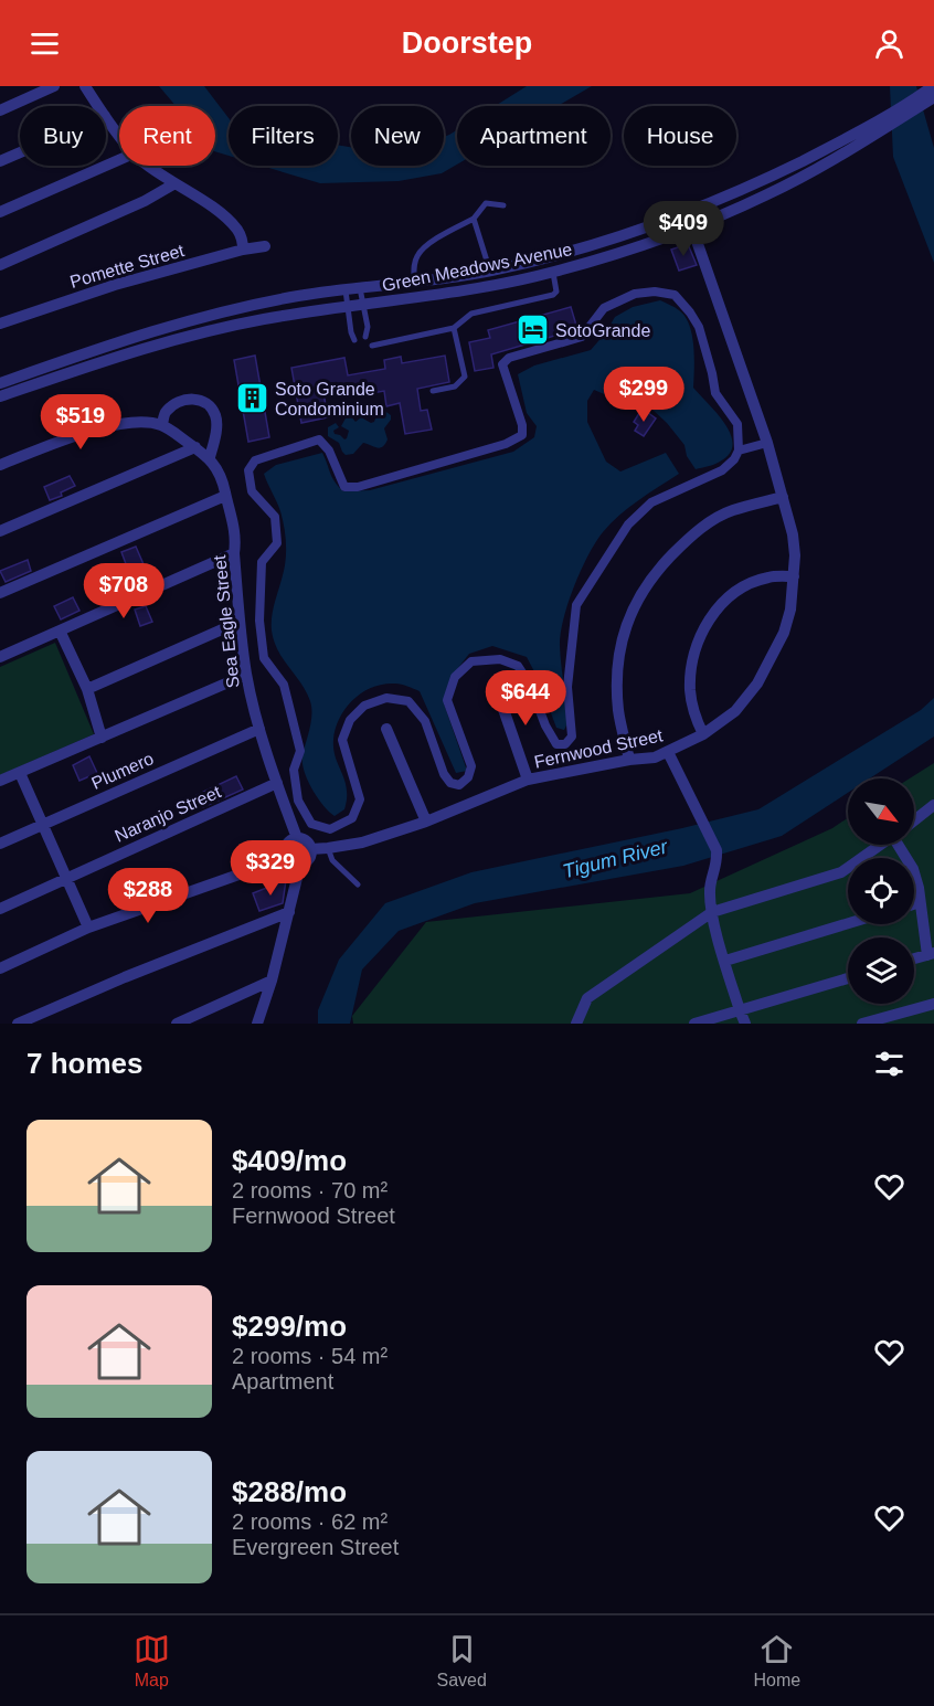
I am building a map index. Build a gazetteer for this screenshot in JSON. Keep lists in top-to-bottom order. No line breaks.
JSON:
{"streets":{"street":["Pomette Street","Green Meadows Avenue","Sea Eagle Street","Fernwood Street","Plumero","Naranjo Street"]},"crossings":[["Green Meadows Avenue","Fernwood Street"],["Sea Eagle Street","Fernwood Street"],["Sea Eagle Street","Plumero"],["Sea Eagle Street","Naranjo Street"]],"water":["Tigum River"],"places":{"hotel":["SotoGrande"],"building":["Soto Grande Condominium"]},"north":"bottom right","page":{"header":"Doorstep","chip":["Buy","Rent","Filters","New","Apartment","House"],"price":["$409","$299","$519","$708","$644","$329","$288"],"heading":"7 homes","list":[{"name":"$409/mo","note":"2 rooms · 70 m² · Fernwood Street"},{"name":"$299/mo","note":"2 rooms · 54 m² · Apartment"},{"name":"$288/mo","note":"2 rooms · 62 m² · Evergreen Street"}],"tabs":["Map","Saved","Home"]}}
